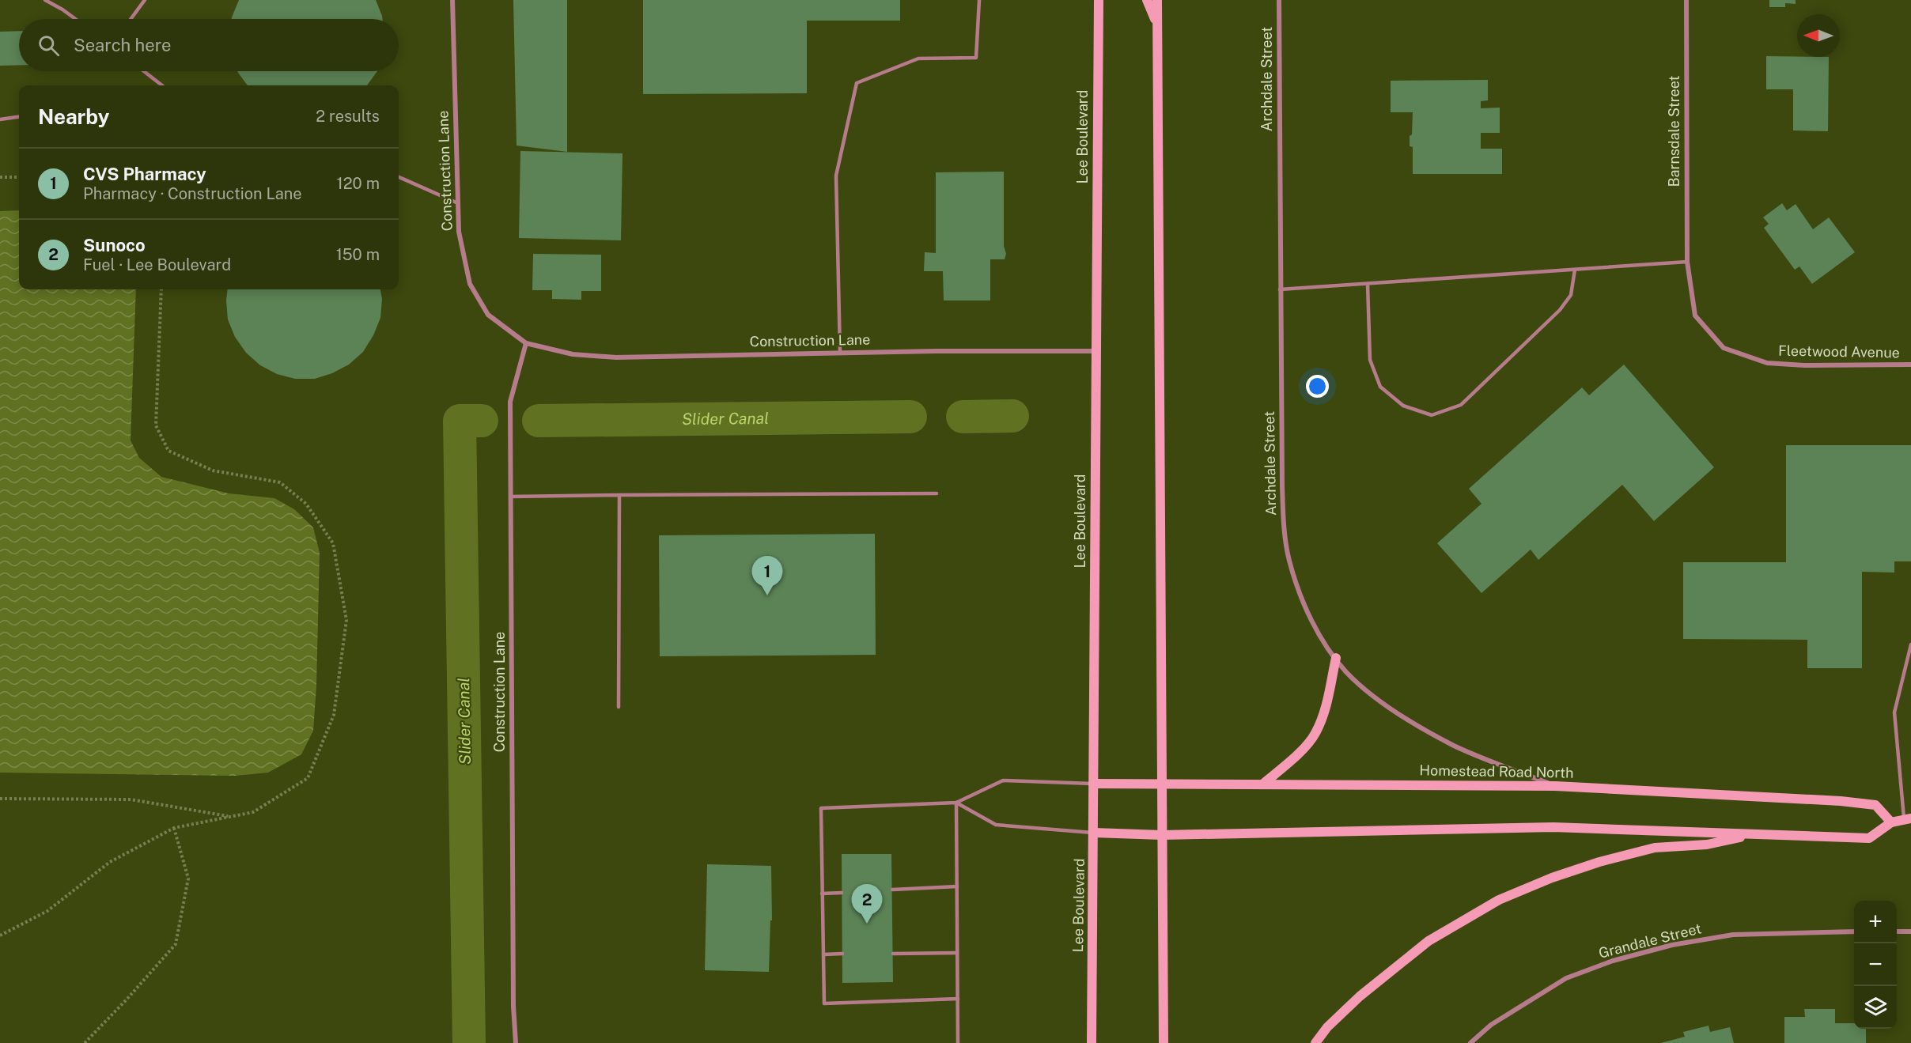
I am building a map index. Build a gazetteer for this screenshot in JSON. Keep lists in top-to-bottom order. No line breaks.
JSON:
{"streets":{"main road":["Lee Boulevard","Homestead Road North"],"street":["Archdale Street","Barnsdale Street","Construction Lane","Fleetwood Avenue","Grandale Street"]},"crossings":[["Archdale Street","Homestead Road North"],["Barnsdale Street","Fleetwood Avenue"],["Lee Boulevard","Construction Lane"],["Lee Boulevard","Homestead Road North"]],"water":["Slider Canal"],"north":"left","page":{"search":"Search here","heading":["Nearby","2 results"],"list":[{"mark":"1","name":"CVS Pharmacy","note":"Pharmacy · Construction Lane","value":"120 m"},{"mark":"2","name":"Sunoco","note":"Fuel · Lee Boulevard","value":"150 m"}],"pins":["1","2"],"map_buttons":["+","−"]}}
